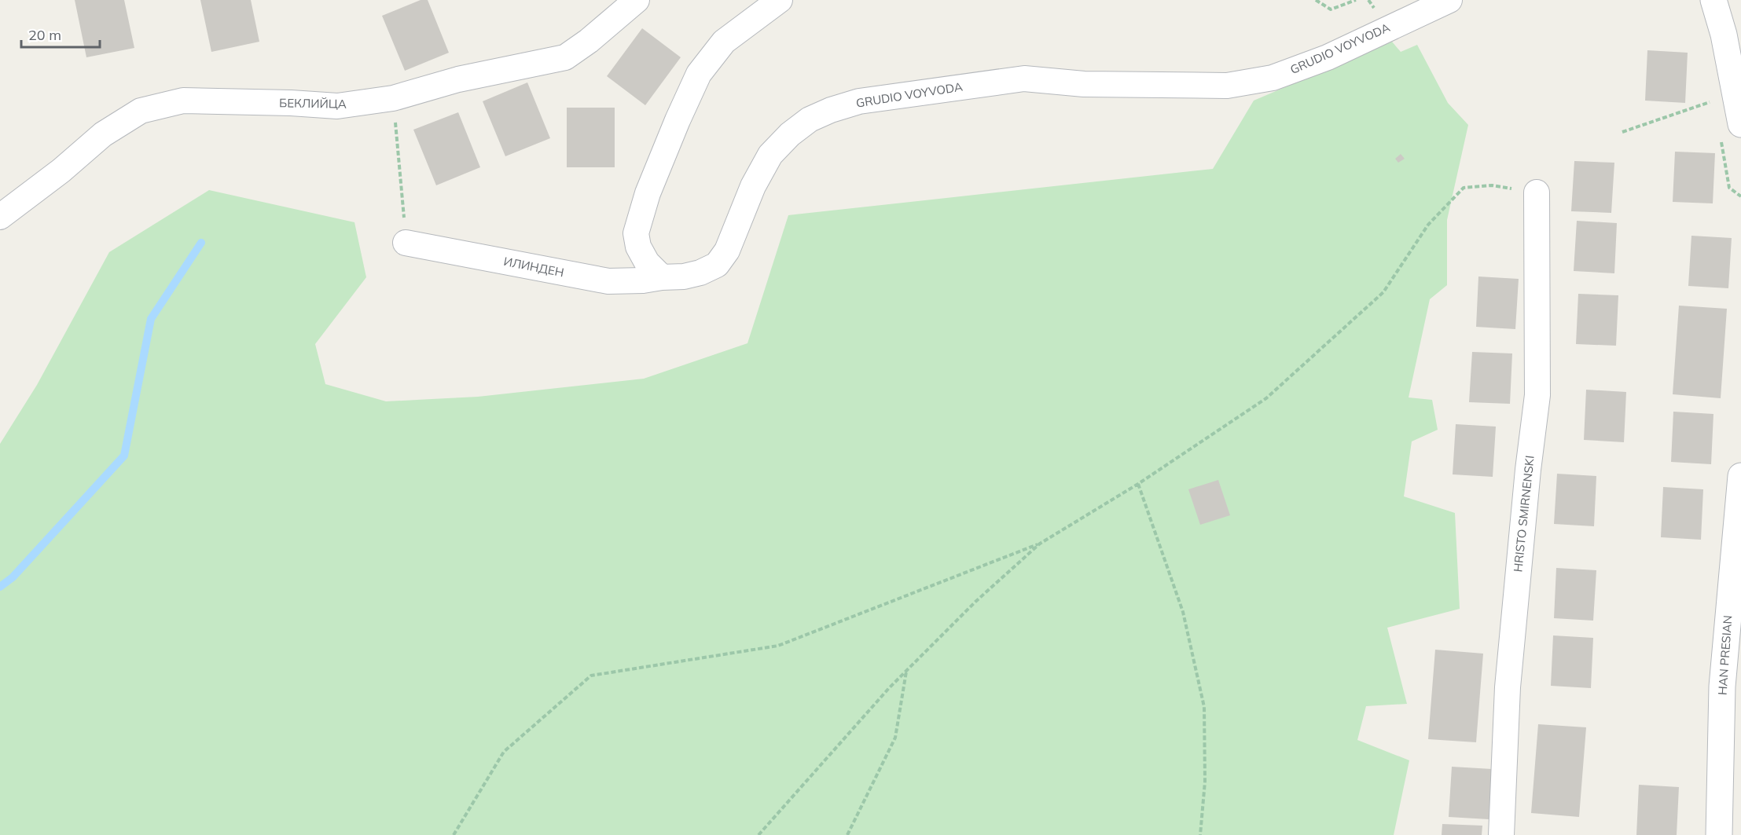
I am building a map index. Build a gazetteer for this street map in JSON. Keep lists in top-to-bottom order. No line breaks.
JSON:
{"streets":{"street":["GRUDIO VOYVODA","БЕКЛИЙЦА","ИЛИНДЕН","HRISTO SMIRNENSKI","HAN PRESIAN"]},"crossings":[["GRUDIO VOYVODA","ИЛИНДЕН"]],"scale_bar":"20 m"}
